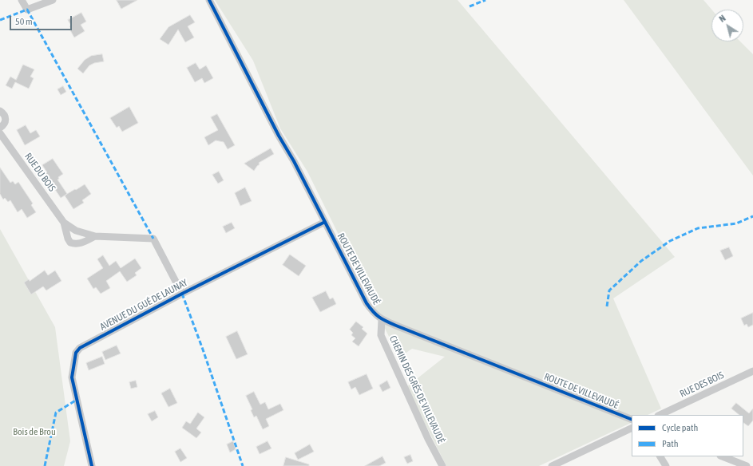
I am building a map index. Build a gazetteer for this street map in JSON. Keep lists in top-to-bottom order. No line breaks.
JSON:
{"streets":{"street":["RUE DU BOIS","ROUTE DE VILLEVAUDÉ","AVENUE DU GUÉ DE LAUNAY","RUE DES BOIS","CHEMIN DES GRÉS DE VILLEVAUDÉ"]},"crossings":[["RUE DU BOIS","AVENUE DU GUÉ DE LAUNAY"],["ROUTE DE VILLEVAUDÉ","AVENUE DU GUÉ DE LAUNAY"],["ROUTE DE VILLEVAUDÉ","CHEMIN DES GRÉS DE VILLEVAUDÉ"]],"parks":["Bois de Brou"],"legend":["Cycle path","Path"],"scale_bar":"50 m","north":"top left"}
